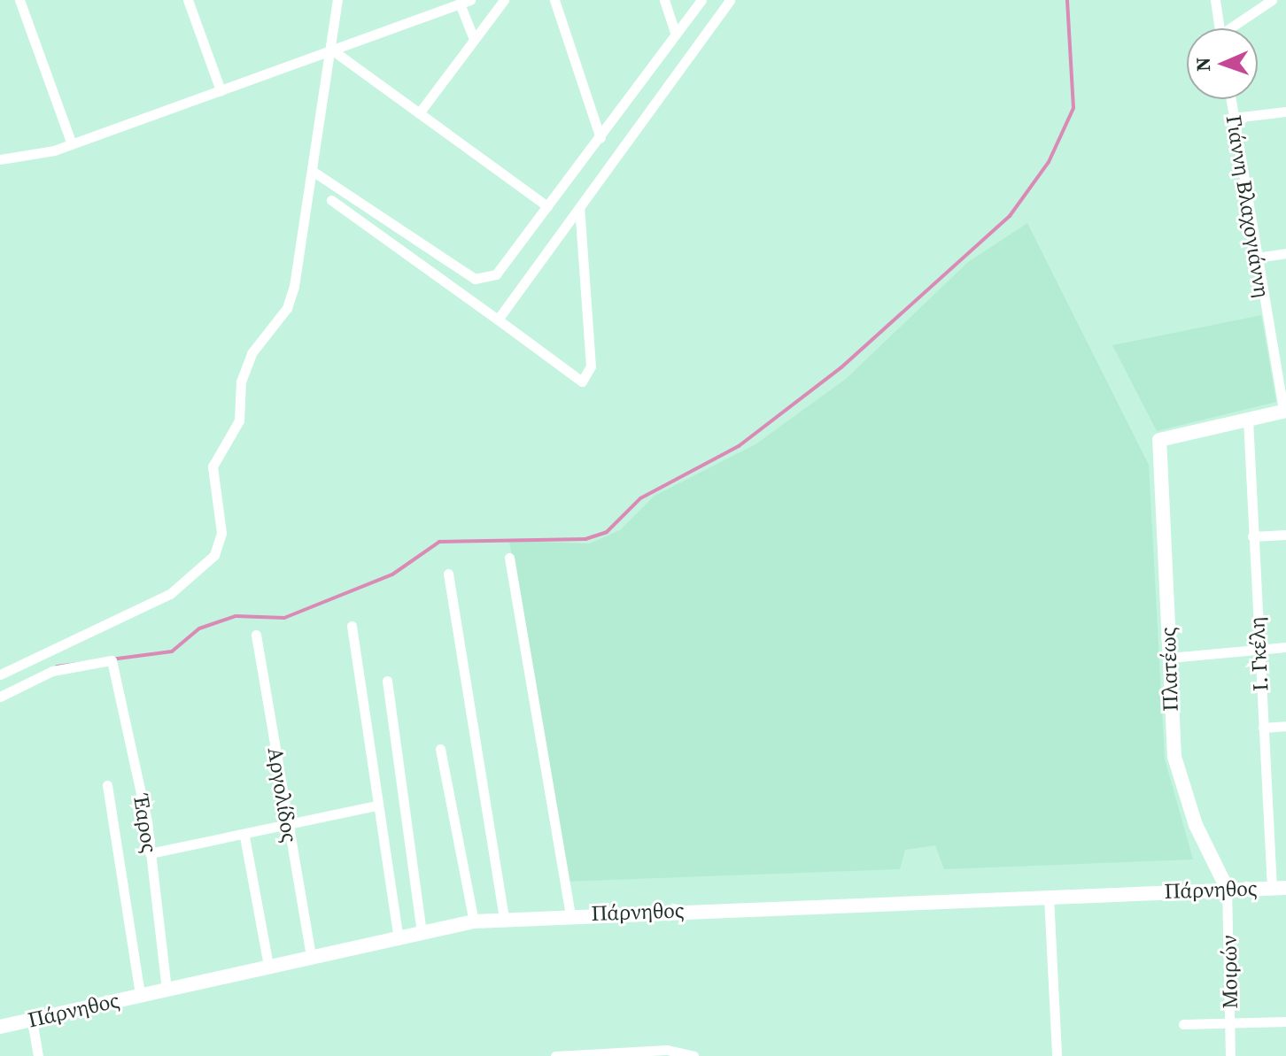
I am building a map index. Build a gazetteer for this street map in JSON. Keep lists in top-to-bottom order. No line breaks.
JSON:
{"streets":{"main road":["Πλατέως","Πάρνηθος"],"street":["Γιάννη Βλαχογιάννη","Ι. Γκέλη","Αργολίδος","Έαρος","Μοιρών"]},"crossings":[["Ι. Γκέλη","Πλατέως"],["Ι. Γκέλη","Πάρνηθος"],["Πλατέως","Πάρνηθος"],["Πλατέως","Μοιρών"],["Αργολίδος","Πάρνηθος"],["Έαρος","Πάρνηθος"],["Πάρνηθος","Μοιρών"]],"north":"left"}
